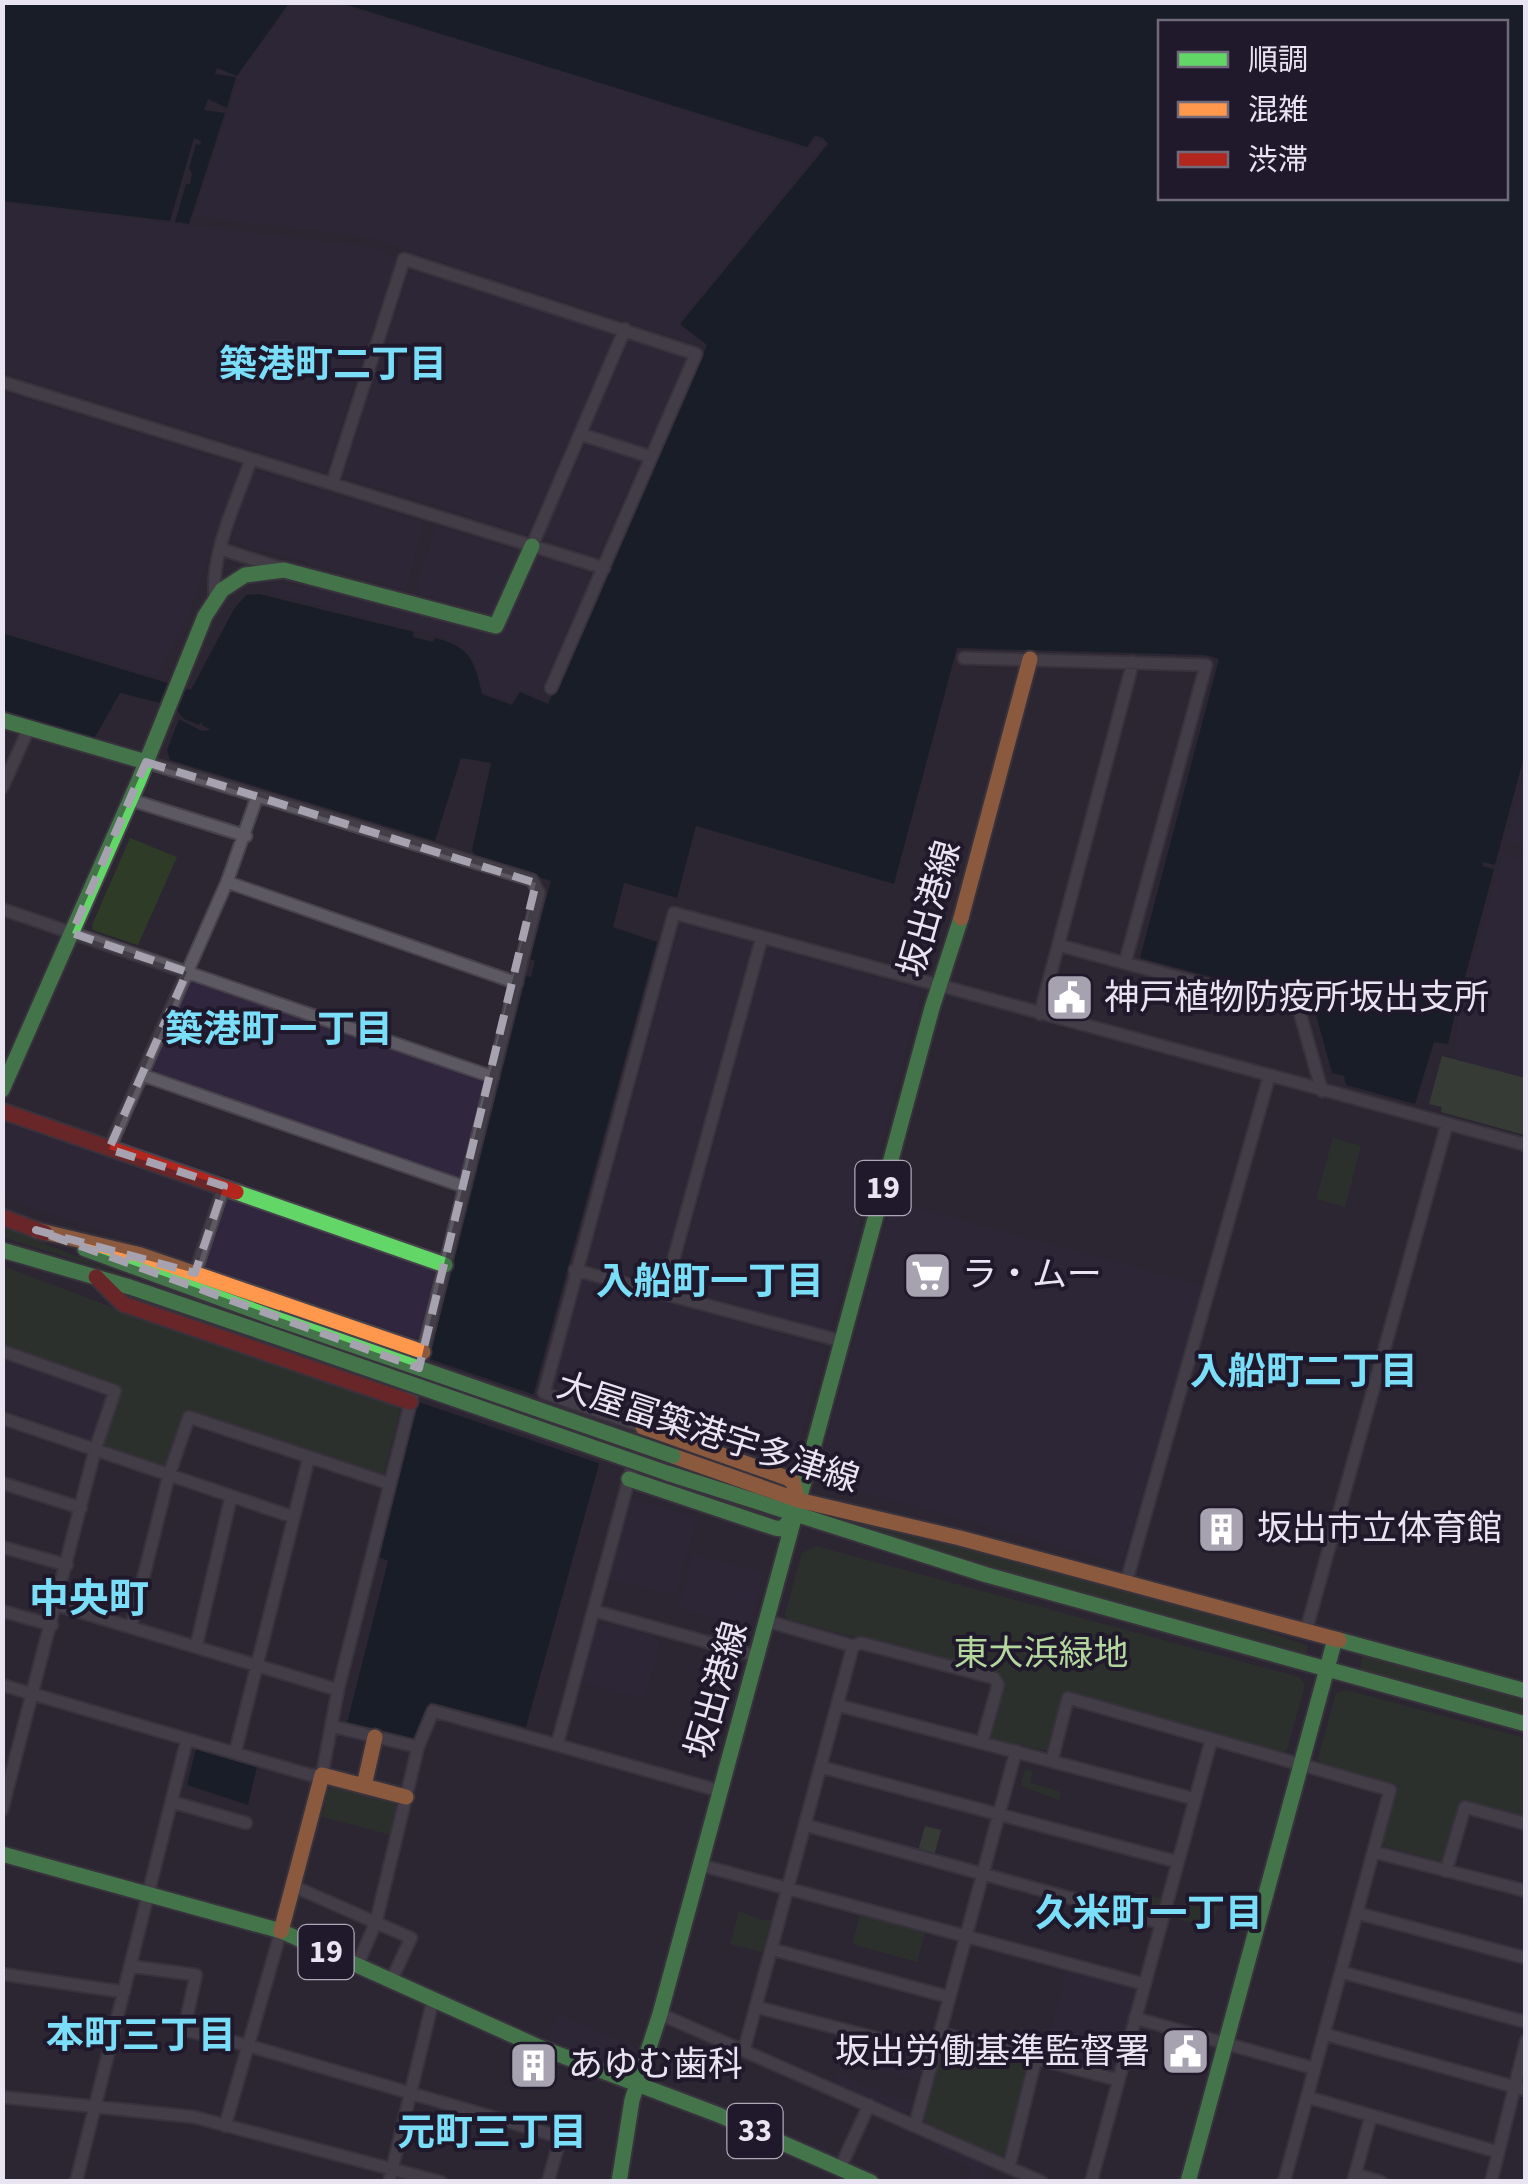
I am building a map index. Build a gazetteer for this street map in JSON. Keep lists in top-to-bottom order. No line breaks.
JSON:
{"streets":{"main road":["坂出港線","19","大屋冨築港宇多津線","33"]},"crossings":[["坂出港線","19"],["坂出港線","大屋冨築港宇多津線"],["坂出港線","33"],["19","33"]],"districts":["築港町二丁目","築港町一丁目","入船町一丁目","入船町二丁目","中央町","久米町一丁目","本町三丁目","元町三丁目"],"parks":["東大浜緑地"],"places":{"public building":["神戸植物防疫所坂出支所","坂出労働基準監督署"],"supermarket":["ラ・ムー"],"building":["坂出市立体育館","あゆむ歯科"]},"legend":["順調","混雑","渋滞"]}
